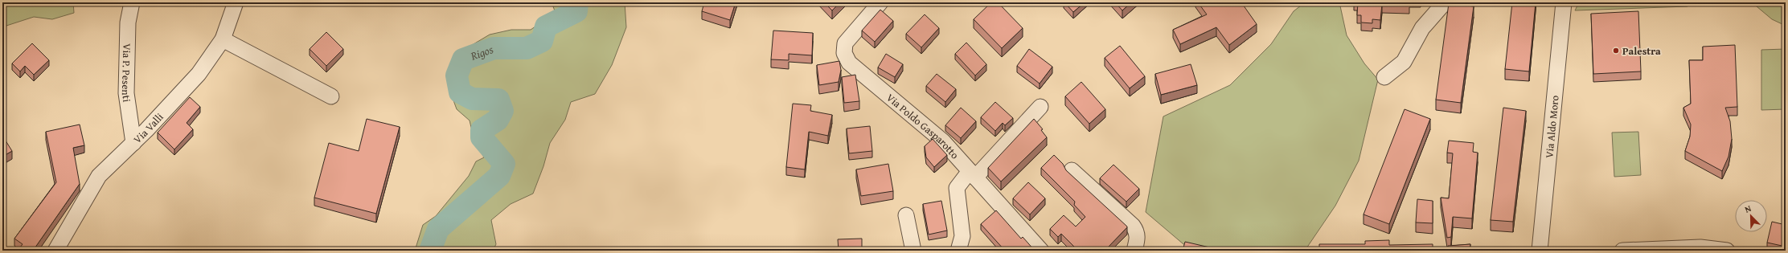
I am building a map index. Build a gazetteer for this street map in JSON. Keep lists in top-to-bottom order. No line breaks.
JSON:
{"streets":{"street":["Via P. Pesenti","Via Poldo Gasparotto","Via Aldo Moro","Via Valli"]},"crossings":[["Via P. Pesenti","Via Valli"]],"water":["Rigos"],"places":["Palestra"],"north":"top left"}
